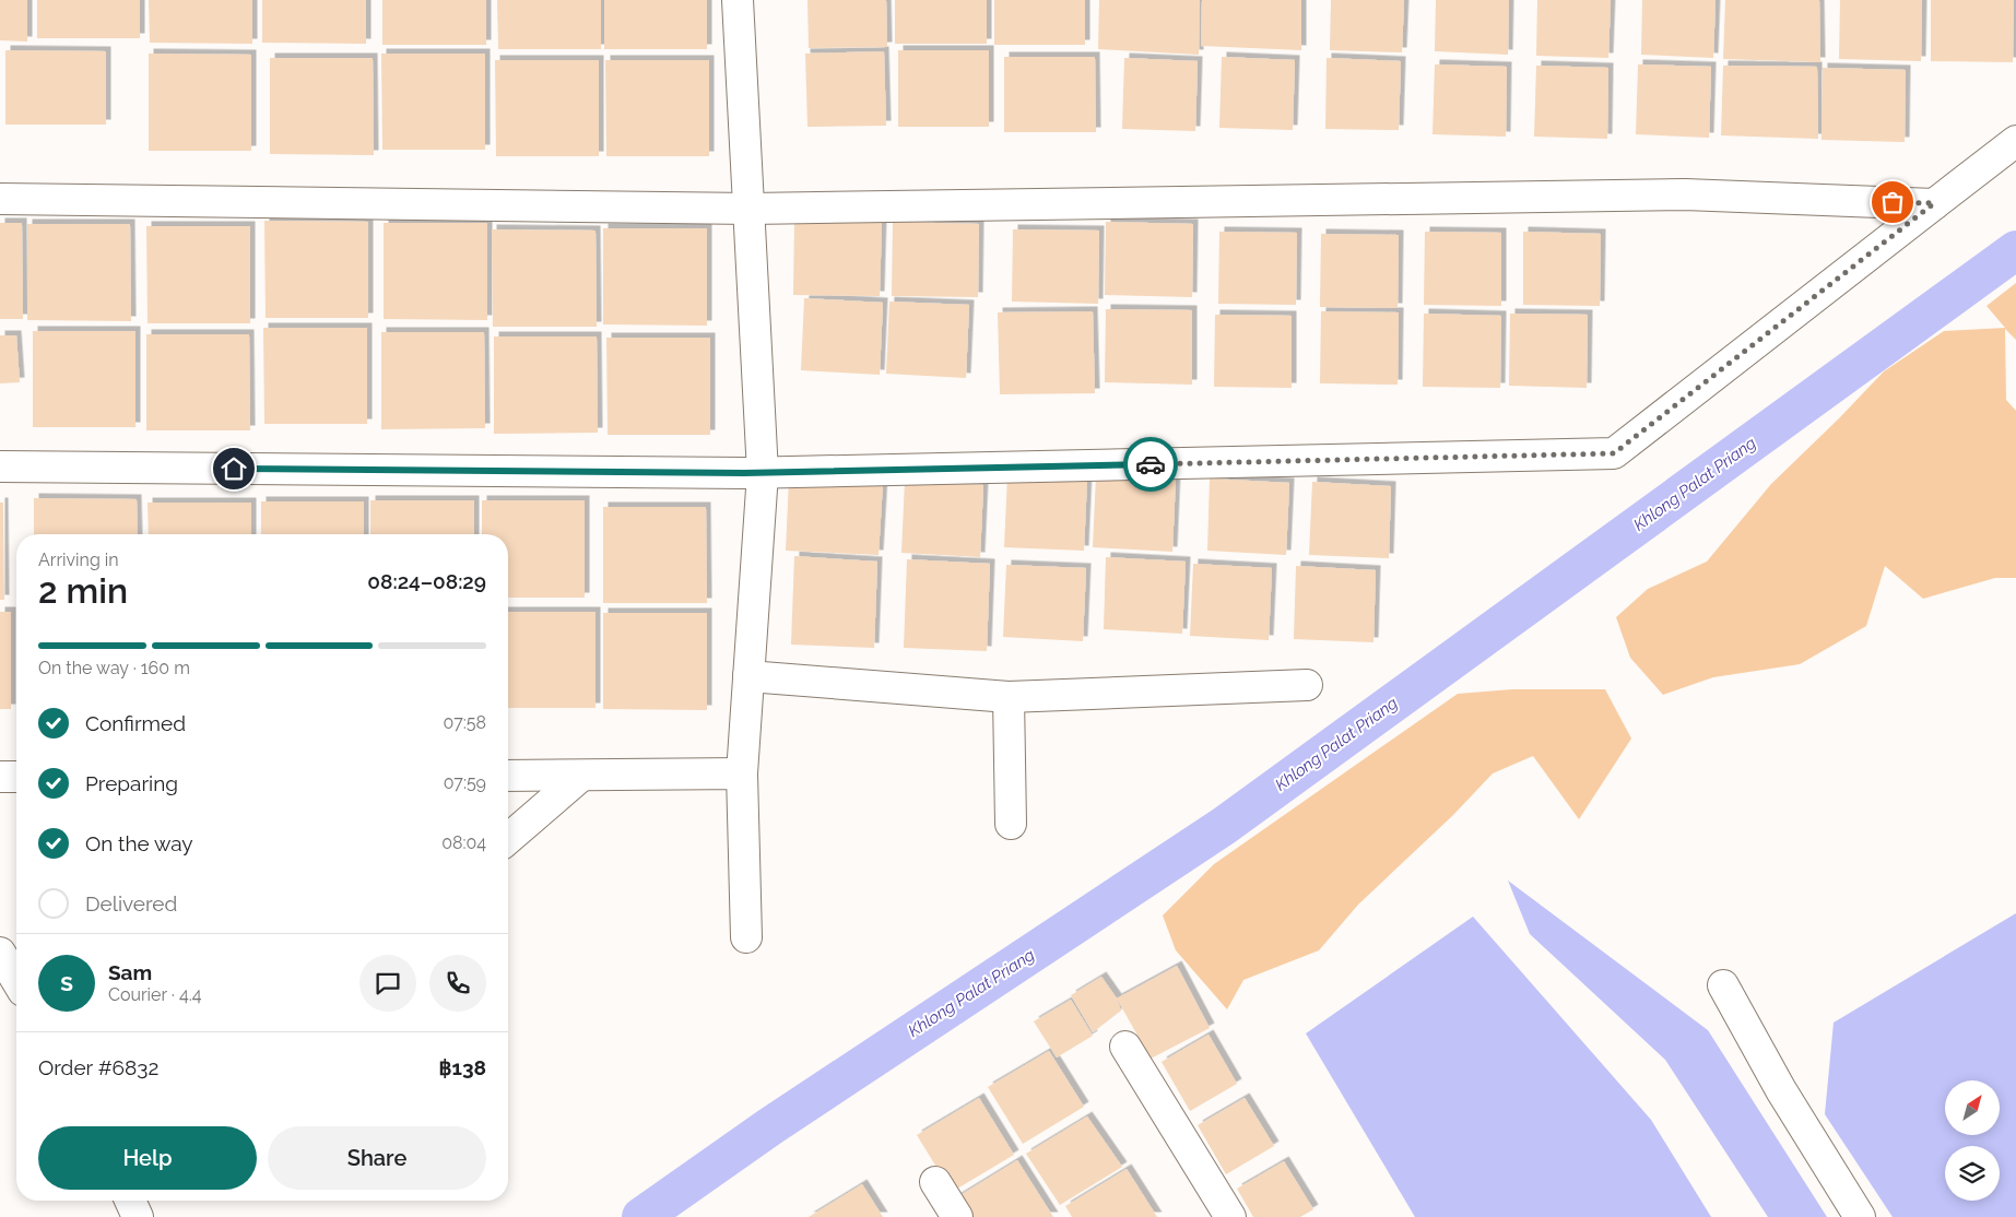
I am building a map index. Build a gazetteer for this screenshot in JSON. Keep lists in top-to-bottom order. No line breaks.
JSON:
{"water":["Khlong Palat Priang"],"north":"top right","page":{"heading":["2 min","Arriving in","08:24–08:29"],"panel":["Sam","Courier · 4.4","Order #6832","฿138"],"bar":"On the way · 160 m","list":[["Confirmed","07:58"],["Preparing","07:59"],["On the way","08:04"],"Delivered"],"round":"S","buttons":["Help","Share"]}}
